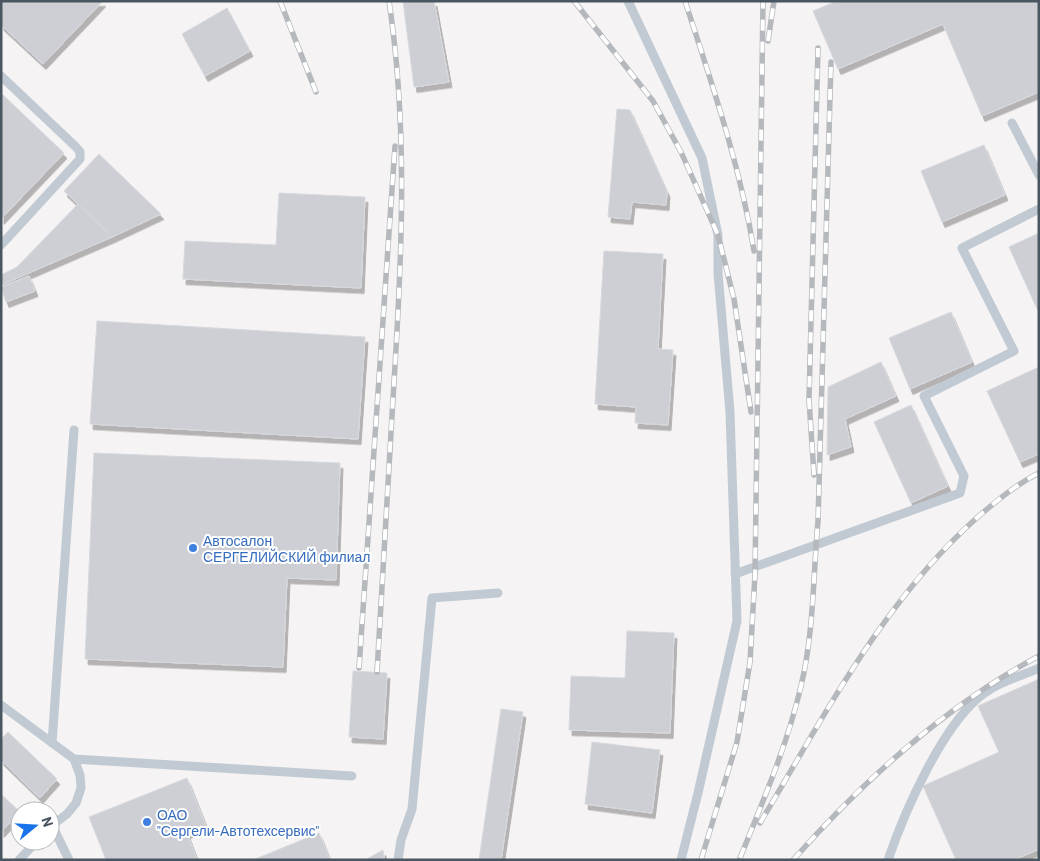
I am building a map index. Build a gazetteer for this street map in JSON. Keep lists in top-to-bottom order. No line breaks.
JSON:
{"places":["Автосалон СЕРГЕЛИЙСКИЙ филиал","ОАО \"Сергели-Автотехсервис\""],"north":"right"}
